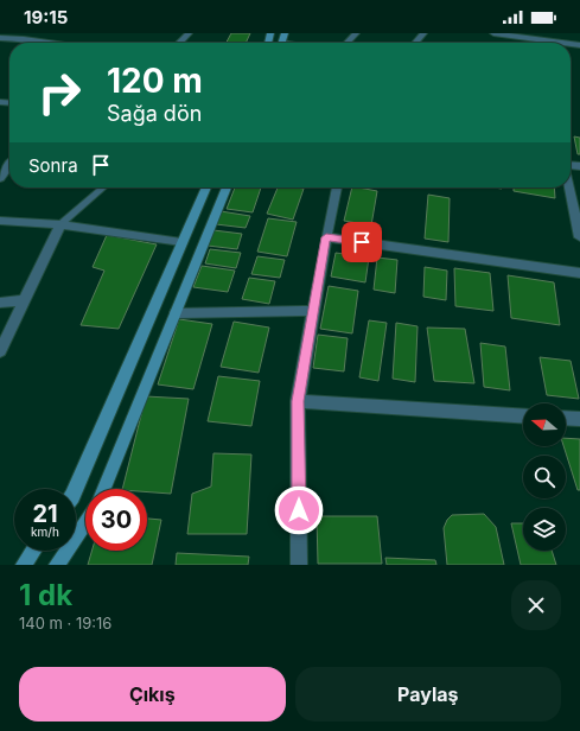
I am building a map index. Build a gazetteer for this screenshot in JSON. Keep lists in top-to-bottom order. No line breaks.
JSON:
{"north":"left","page":{"status":"19:15","turn":["120 m","Sağa dön"],"then":"Sonra","speed":"21 km/h","limit":"30","heading":["1 dk","140 m · 19:16"],"buttons":["Çıkış","Paylaş"]}}
